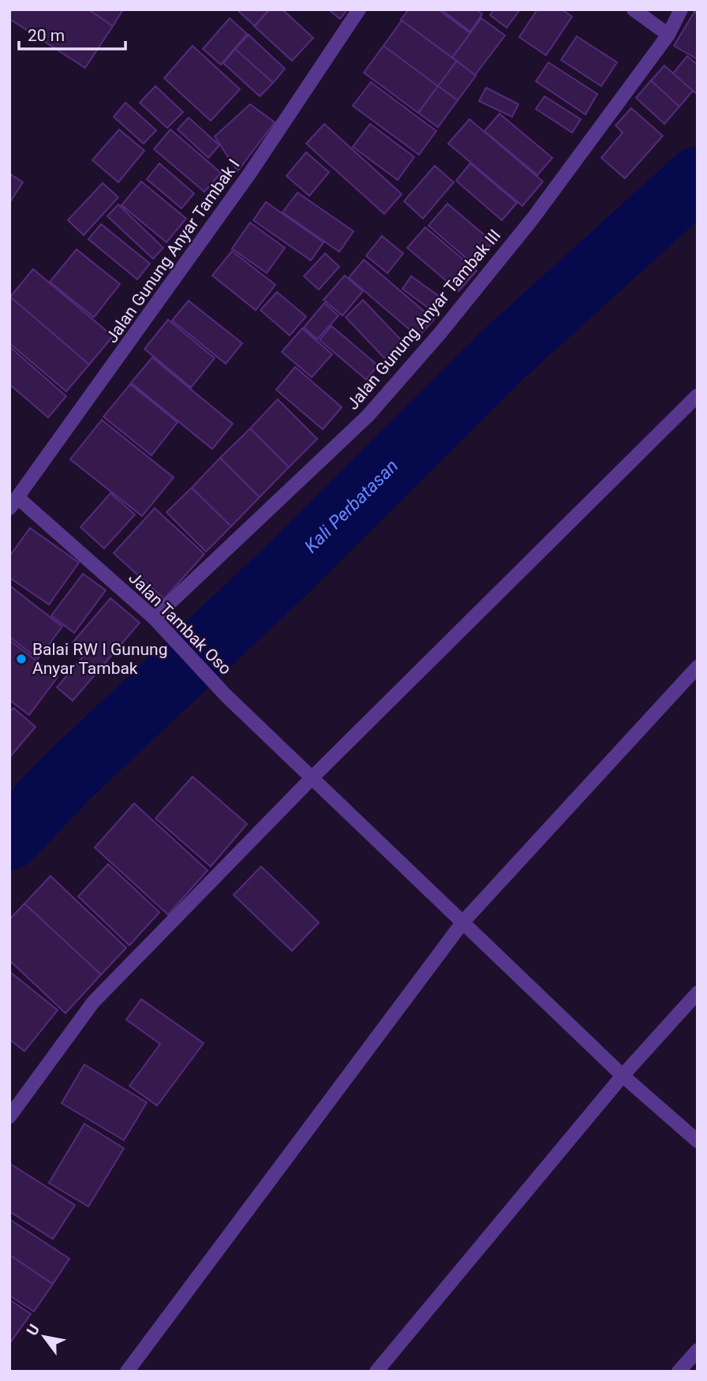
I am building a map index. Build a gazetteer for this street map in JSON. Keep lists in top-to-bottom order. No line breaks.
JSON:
{"streets":{"street":["Jalan Gunung Anyar Tambak I","Jalan Gunung Anyar Tambak III","Jalan Tambak Oso"]},"crossings":[["Jalan Gunung Anyar Tambak I","Jalan Tambak Oso"],["Jalan Gunung Anyar Tambak III","Jalan Tambak Oso"]],"water":["Kali Perbatasan"],"places":["Balai RW I Gunung Anyar Tambak"],"scale_bar":"20 m","north":"top left"}
